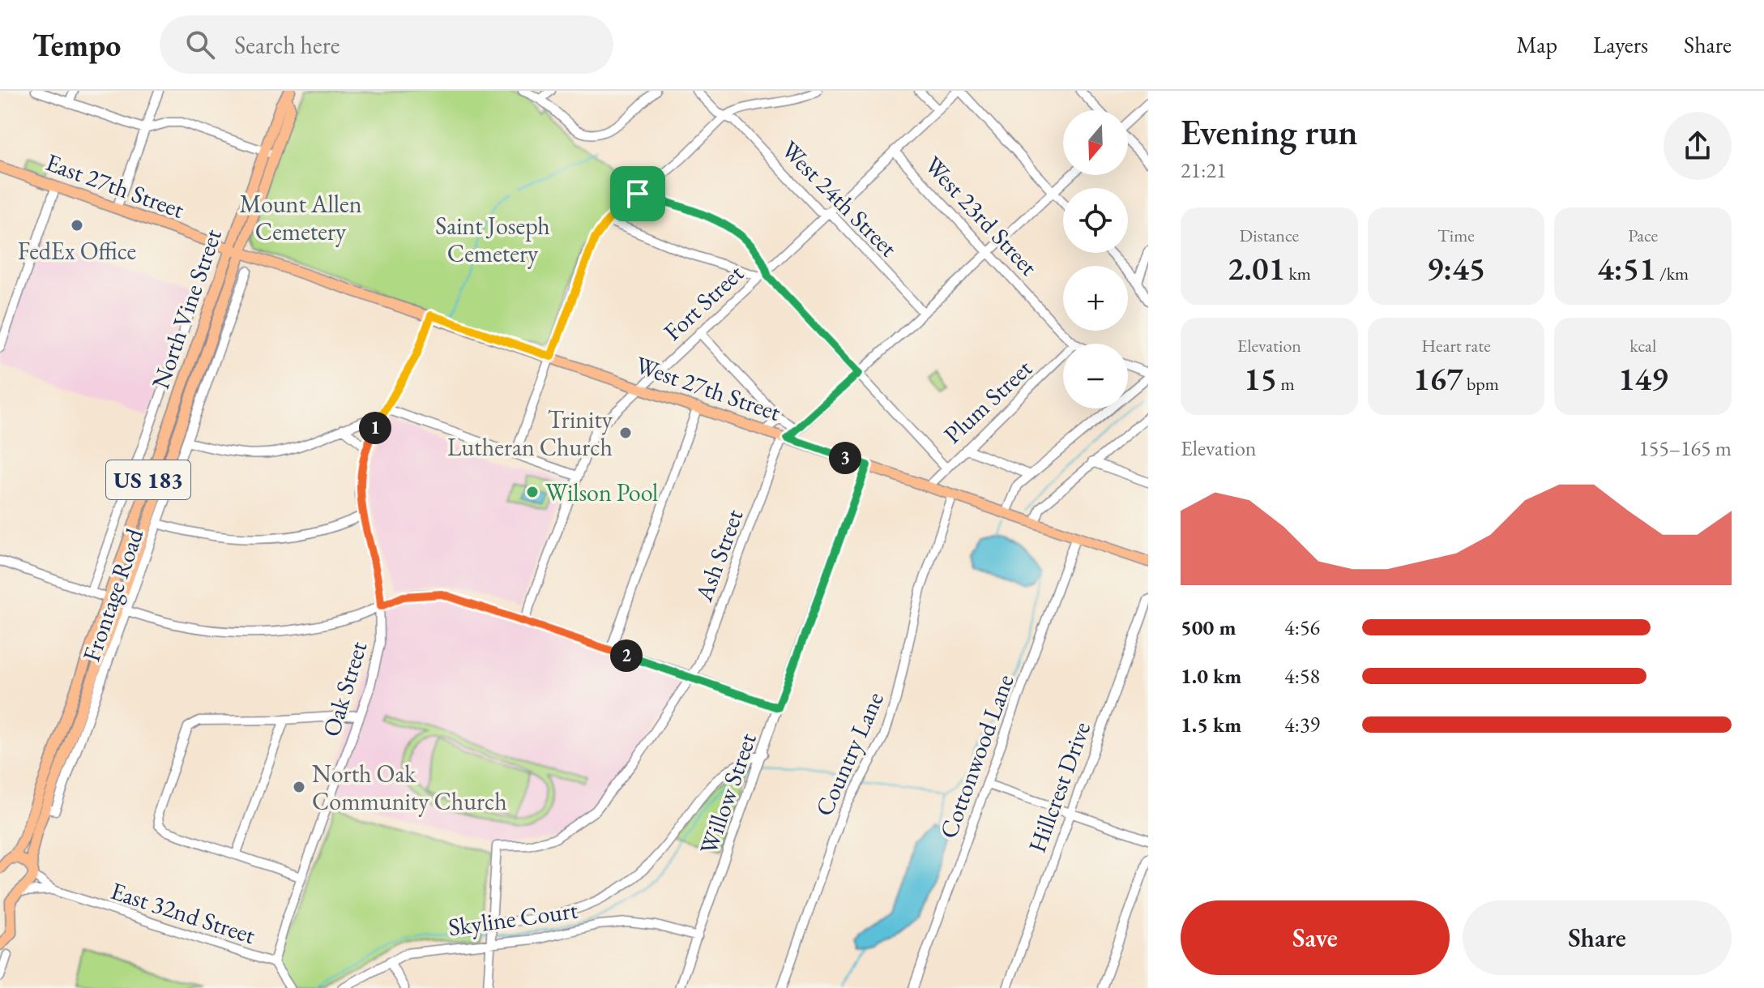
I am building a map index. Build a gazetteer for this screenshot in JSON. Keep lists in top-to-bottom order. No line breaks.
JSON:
{"streets":{"main road":["East 27th Street","North Vine Street","West 27th Street","US 183"],"street":["West 24th Street","West 23rd Street","Fort Street","Plum Street","Ash Street","Frontage Road","Oak Street","Country Lane","Cottonwood Lane","Hillcrest Drive","Willow Street","East 32nd Street","Skyline Court"]},"crossings":[["East 27th Street","North Vine Street"],["East 27th Street","West 27th Street"],["East 27th Street","Oak Street"],["West 24th Street","Fort Street"],["West 24th Street","Ash Street"],["West 23rd Street","Fort Street"],["West 23rd Street","Ash Street"],["Fort Street","West 27th Street"],["North Vine Street","Frontage Road"],["North Vine Street","East 32nd Street"],["West 27th Street","Plum Street"],["West 27th Street","Ash Street"],["West 27th Street","Country Lane"],["West 27th Street","Cottonwood Lane"],["West 27th Street","Willow Street"],["Ash Street","Skyline Court"],["Oak Street","East 32nd Street"],["Willow Street","Skyline Court"]],"parks":["Mount Allen Cemetery","Saint Joseph Cemetery"],"places":["FedEx Office","Trinity Lutheran Church","Wilson Pool","North Oak Community Church"],"north":"bottom","page":{"header":"Tempo","search":"Search here","nav":["Map","Layers","Share"],"heading":["Evening run","21:21"],"map_buttons":["+","−"],"stats":[["Distance","2.01 km"],["Time","9:45"],["Pace","4:51 /km"],["Elevation","15 m"],["Heart rate","167 bpm"],["kcal","149"]],"pins":["1","3","2"],"chart":["Elevation","155–165 m"],"list":[{"name":"500 m","note":"4:56"},{"name":"1.0 km","note":"4:58"},{"name":"1.5 km","note":"4:39"}],"buttons":["Save","Share"]}}
